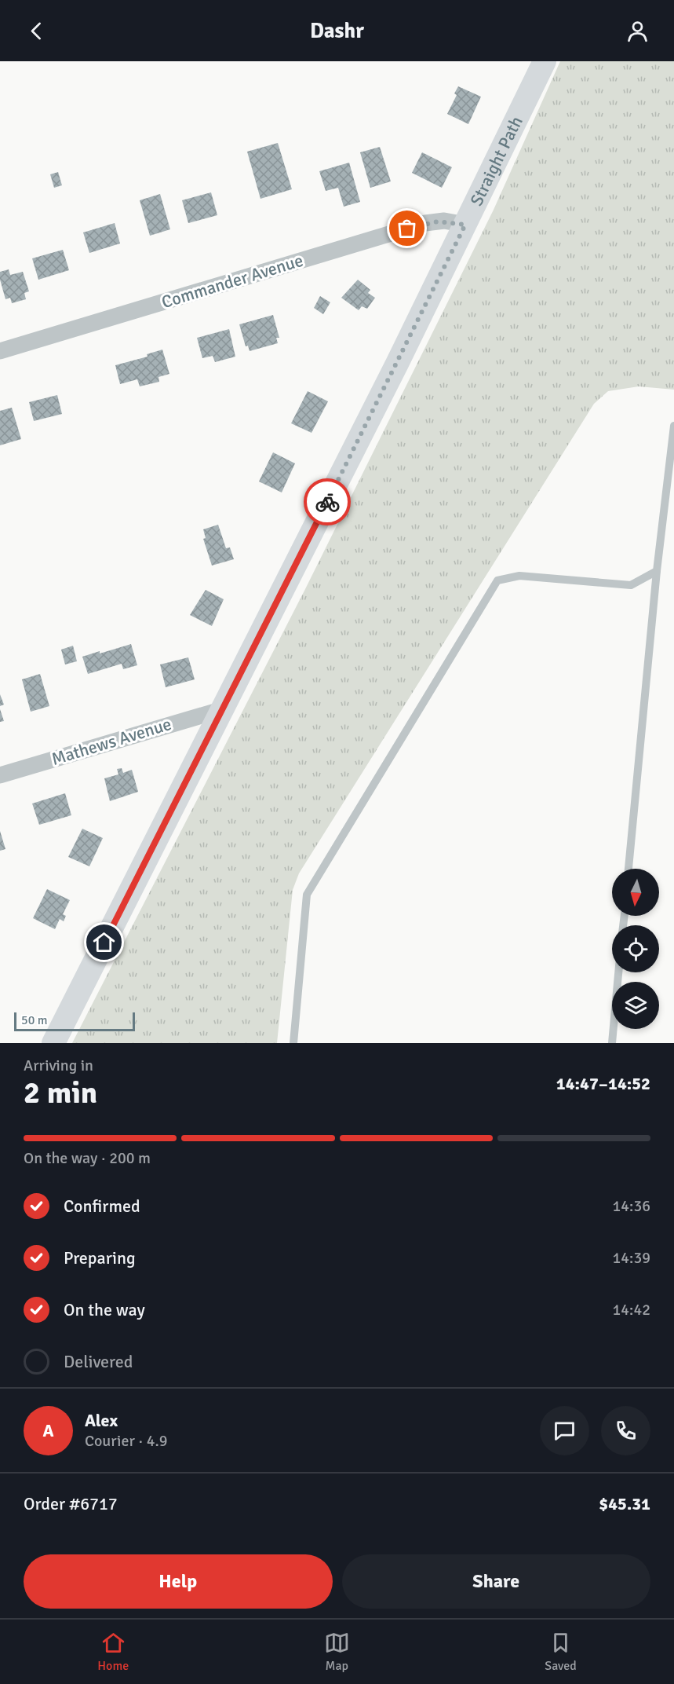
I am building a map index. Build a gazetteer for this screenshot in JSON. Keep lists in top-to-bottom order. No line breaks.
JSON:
{"streets":{"main road":["Straight Path"],"street":["Commander Avenue","Mathews Avenue"]},"crossings":[["Straight Path","Commander Avenue"],["Straight Path","Mathews Avenue"]],"scale_bar":"50 m","north":"bottom","page":{"header":"Dashr","scale":"50 m","heading":["2 min","Arriving in","14:47–14:52"],"panel":["Alex","Courier · 4.9","Order #6717","$45.31"],"bar":"On the way · 200 m","list":[["Confirmed","14:36"],["Preparing","14:39"],["On the way","14:42"],"Delivered"],"round":"A","buttons":["Help","Share"],"tabs":["Home","Map","Saved"]}}
